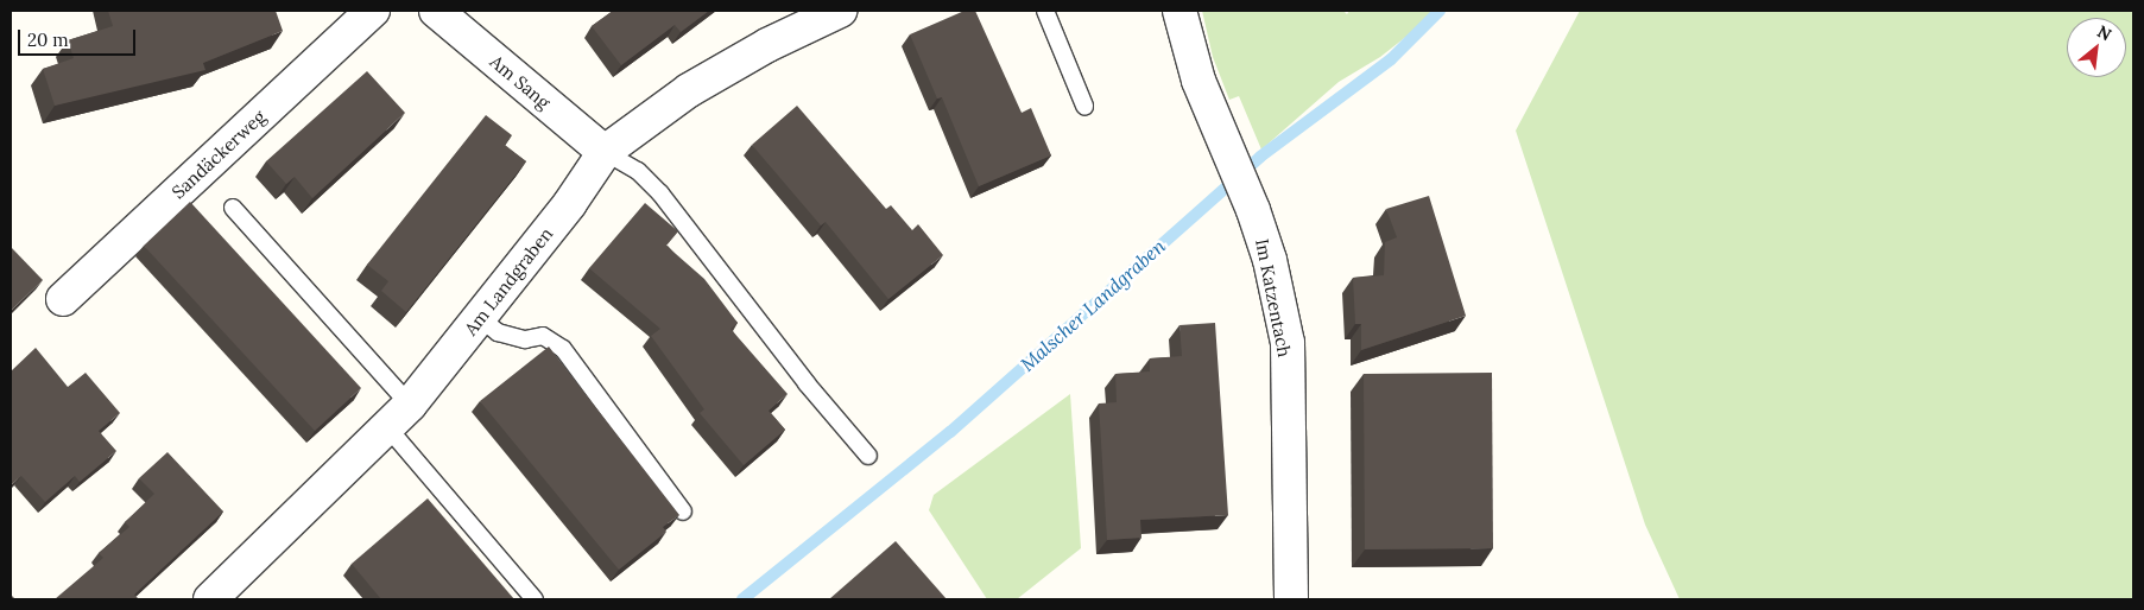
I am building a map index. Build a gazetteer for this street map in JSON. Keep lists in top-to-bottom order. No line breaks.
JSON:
{"streets":{"street":["Am Sang","Sandäckerweg","Am Landgraben","Im Katzentach"]},"crossings":[["Am Sang","Am Landgraben"]],"water":["Malscher Landgraben"],"scale_bar":"20 m","north":"top right"}
